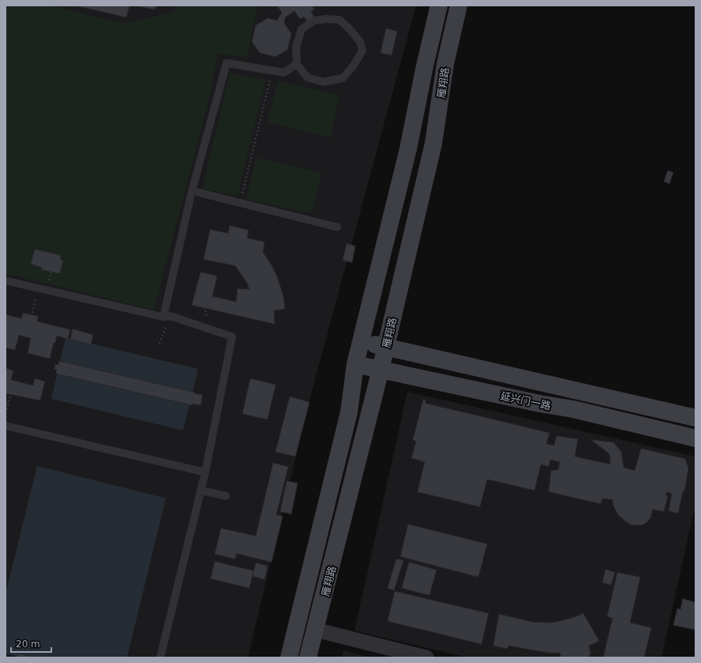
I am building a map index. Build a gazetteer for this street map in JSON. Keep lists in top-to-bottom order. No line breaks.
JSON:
{"streets":{"main road":["雁翔路","延兴门一路"]},"crossings":[["雁翔路","延兴门一路"]],"scale_bar":"20 m"}
